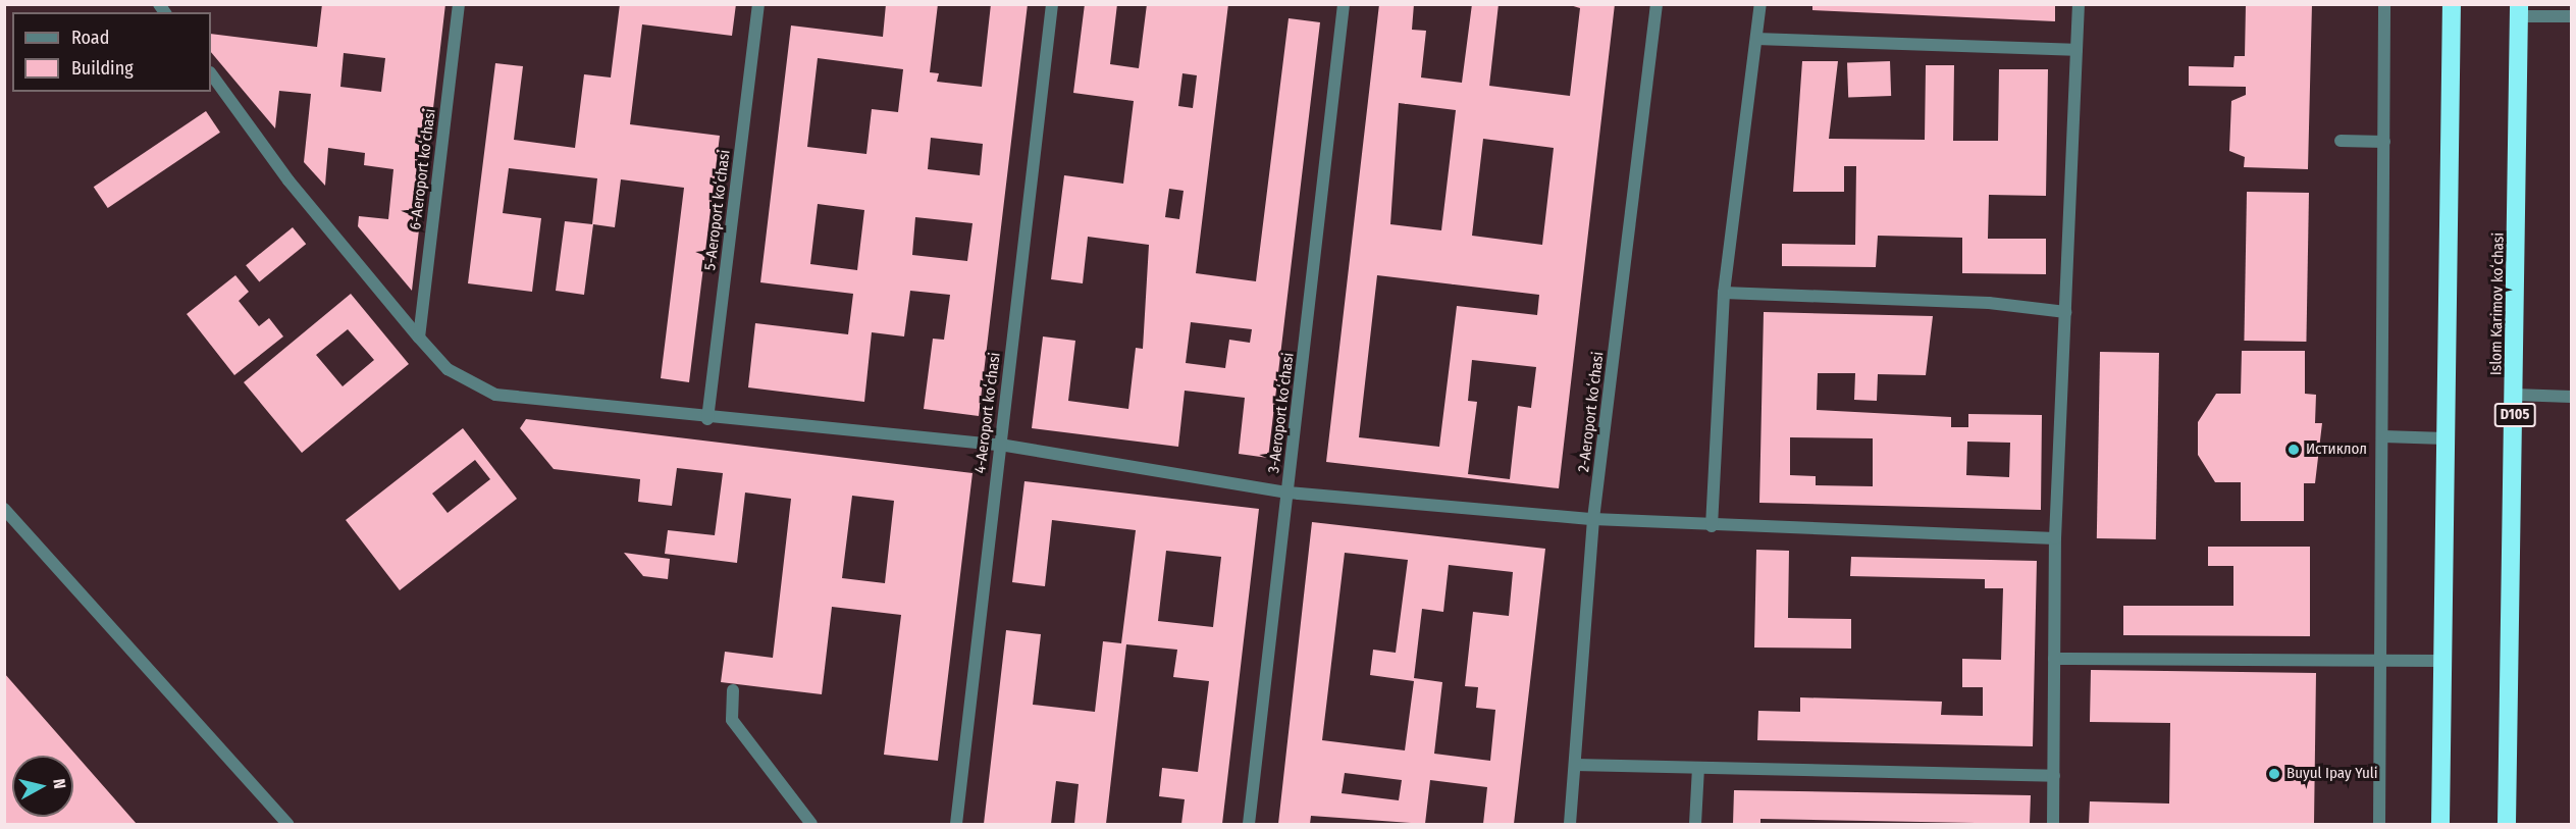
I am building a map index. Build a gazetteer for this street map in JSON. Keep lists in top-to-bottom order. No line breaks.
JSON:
{"streets":{"highway":["Islom Karimov koʻchasi","D105"],"street":["6-Aeroport koʻchasi","5-Aeroport koʻchasi","2-Aeroport koʻchasi","4-Aeroport koʻchasi","3-Aeroport koʻchasi"]},"places":["Истиклол","Buyul Ipay Yuli"],"legend":["Road","Building"],"north":"right"}
